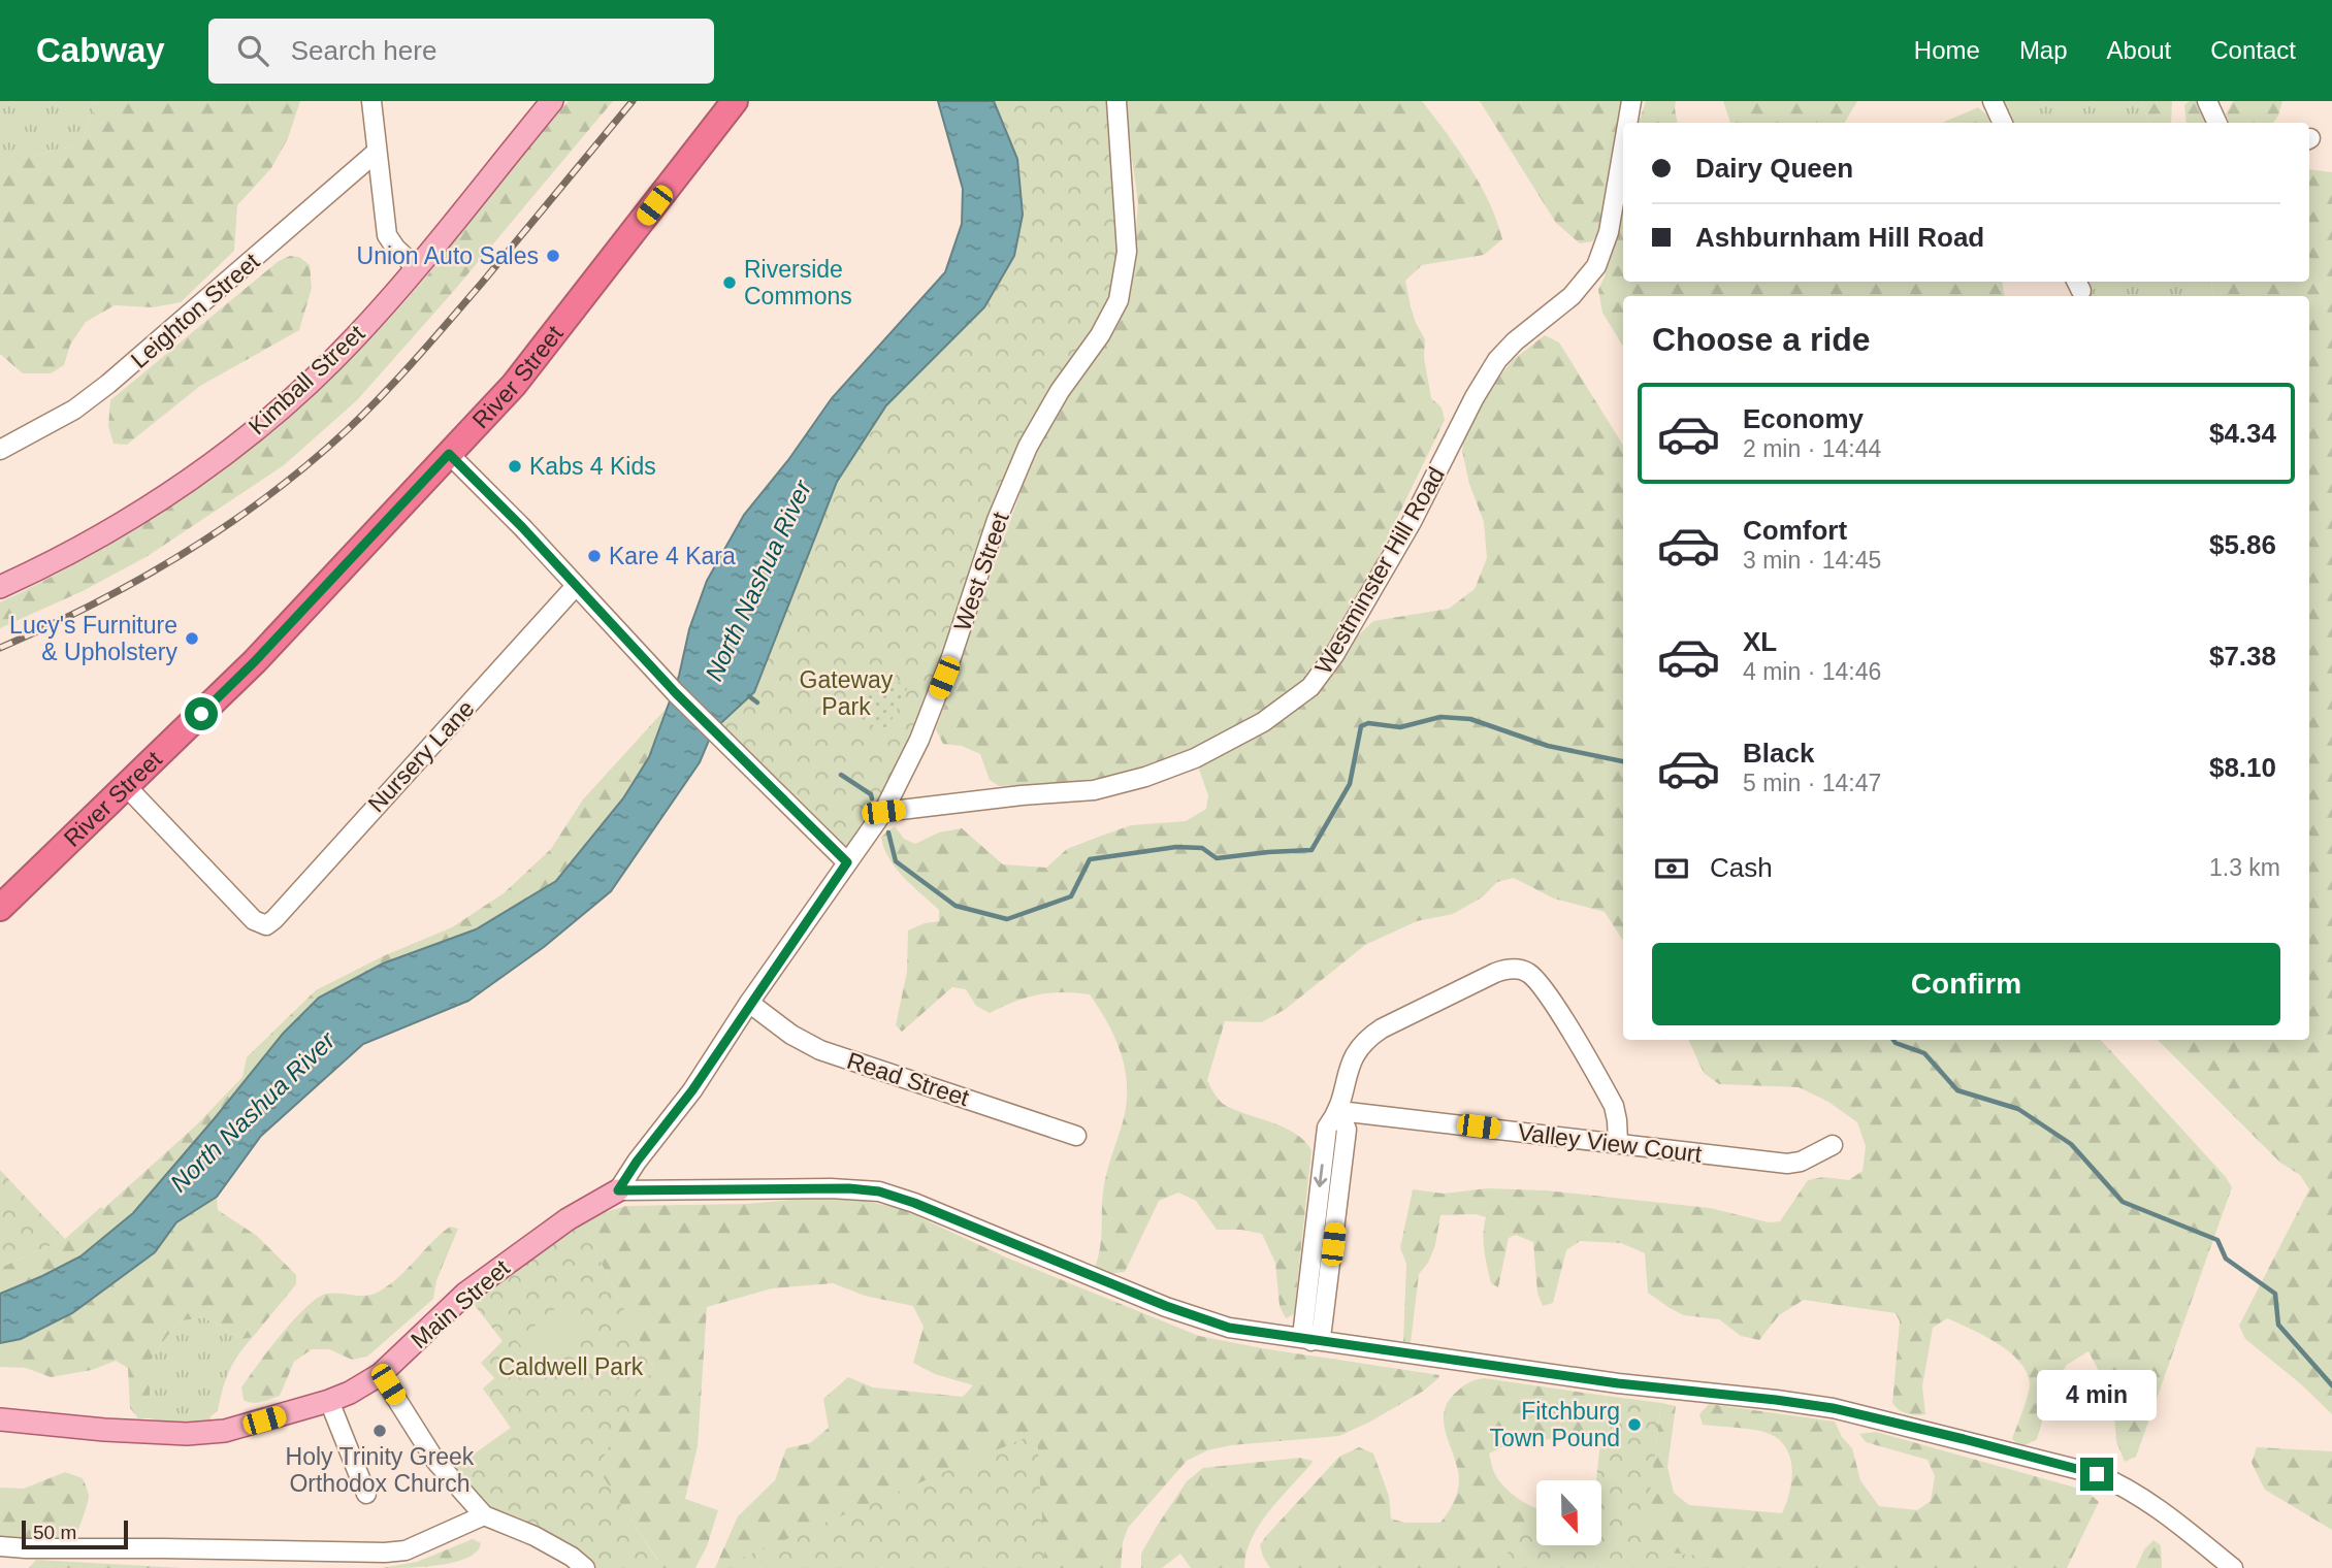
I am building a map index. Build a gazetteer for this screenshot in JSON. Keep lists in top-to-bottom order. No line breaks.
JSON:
{"streets":{"highway":["River Street"],"main road":["Kimball Street","Main Street"],"street":["Leighton Street","Westminster Hill Road","West Street","Nursery Lane","Read Street","Valley View Court"]},"crossings":[["River Street","Nursery Lane"],["Westminster Hill Road","West Street"],["West Street","Read Street"],["West Street","Main Street"]],"water":["North Nashua River"],"parks":["Gateway Park","Caldwell Park"],"places":["Union Auto Sales","Riverside Commons","Kabs 4 Kids","Kare 4 Kara","Lucy's Furniture & Upholstery","Fitchburg Town Pound","Holy Trinity Greek Orthodox Church"],"scale_bar":"50 m","north":"bottom","page":{"header":"Cabway","search":"Search here","nav":["Home","Map","About","Contact"],"banner":["Dairy Queen","Ashburnham Hill Road"],"heading":"Choose a ride","list":[{"name":"Economy","note":"2 min · 14:44","value":"$4.34"},{"name":"Comfort","note":"3 min · 14:45","value":"$5.86"},{"name":"XL","note":"4 min · 14:46","value":"$7.38"},{"name":"Black","note":"5 min · 14:47","value":"$8.10"}],"pay":["Cash","1.3 km"],"buttons":"Confirm","bubble":"4 min","scale":"50 m"}}
